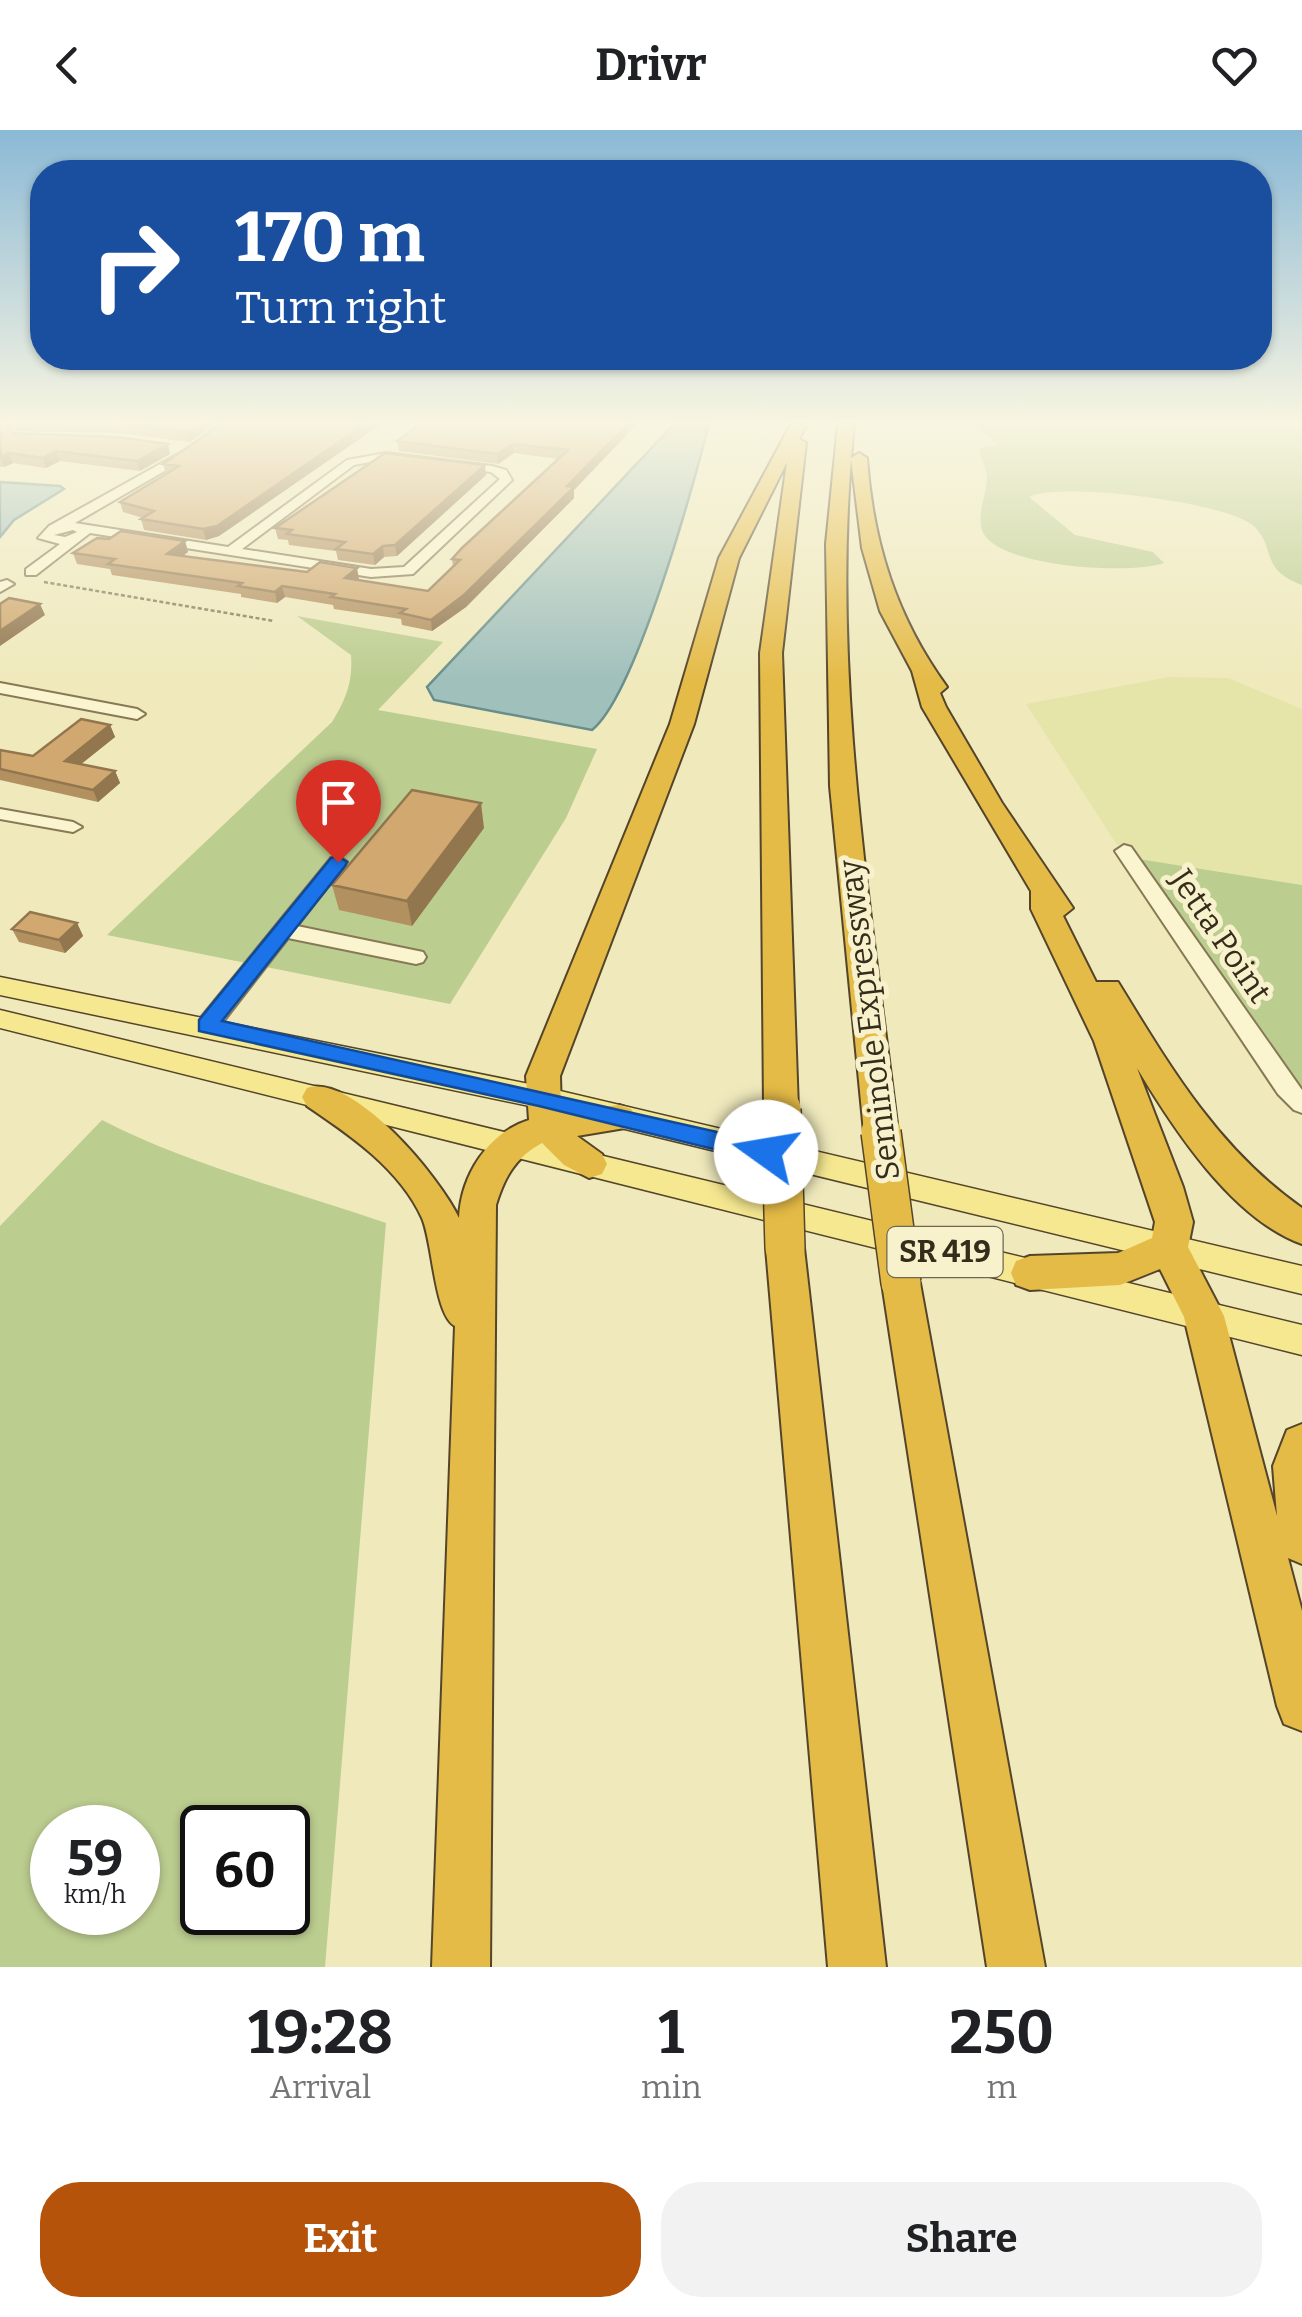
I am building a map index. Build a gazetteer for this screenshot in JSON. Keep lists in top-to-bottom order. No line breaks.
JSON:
{"streets":{"highway":["Seminole Expressway"],"main road":["SR 419"],"street":["Jetta Point"]},"page":{"header":"Drivr","turn":["170 m","Turn right"],"speed":"59 km/h","limit":"60","eta":["19:28","Arrival","1","min","250","m"],"buttons":["Exit","Share"]}}
